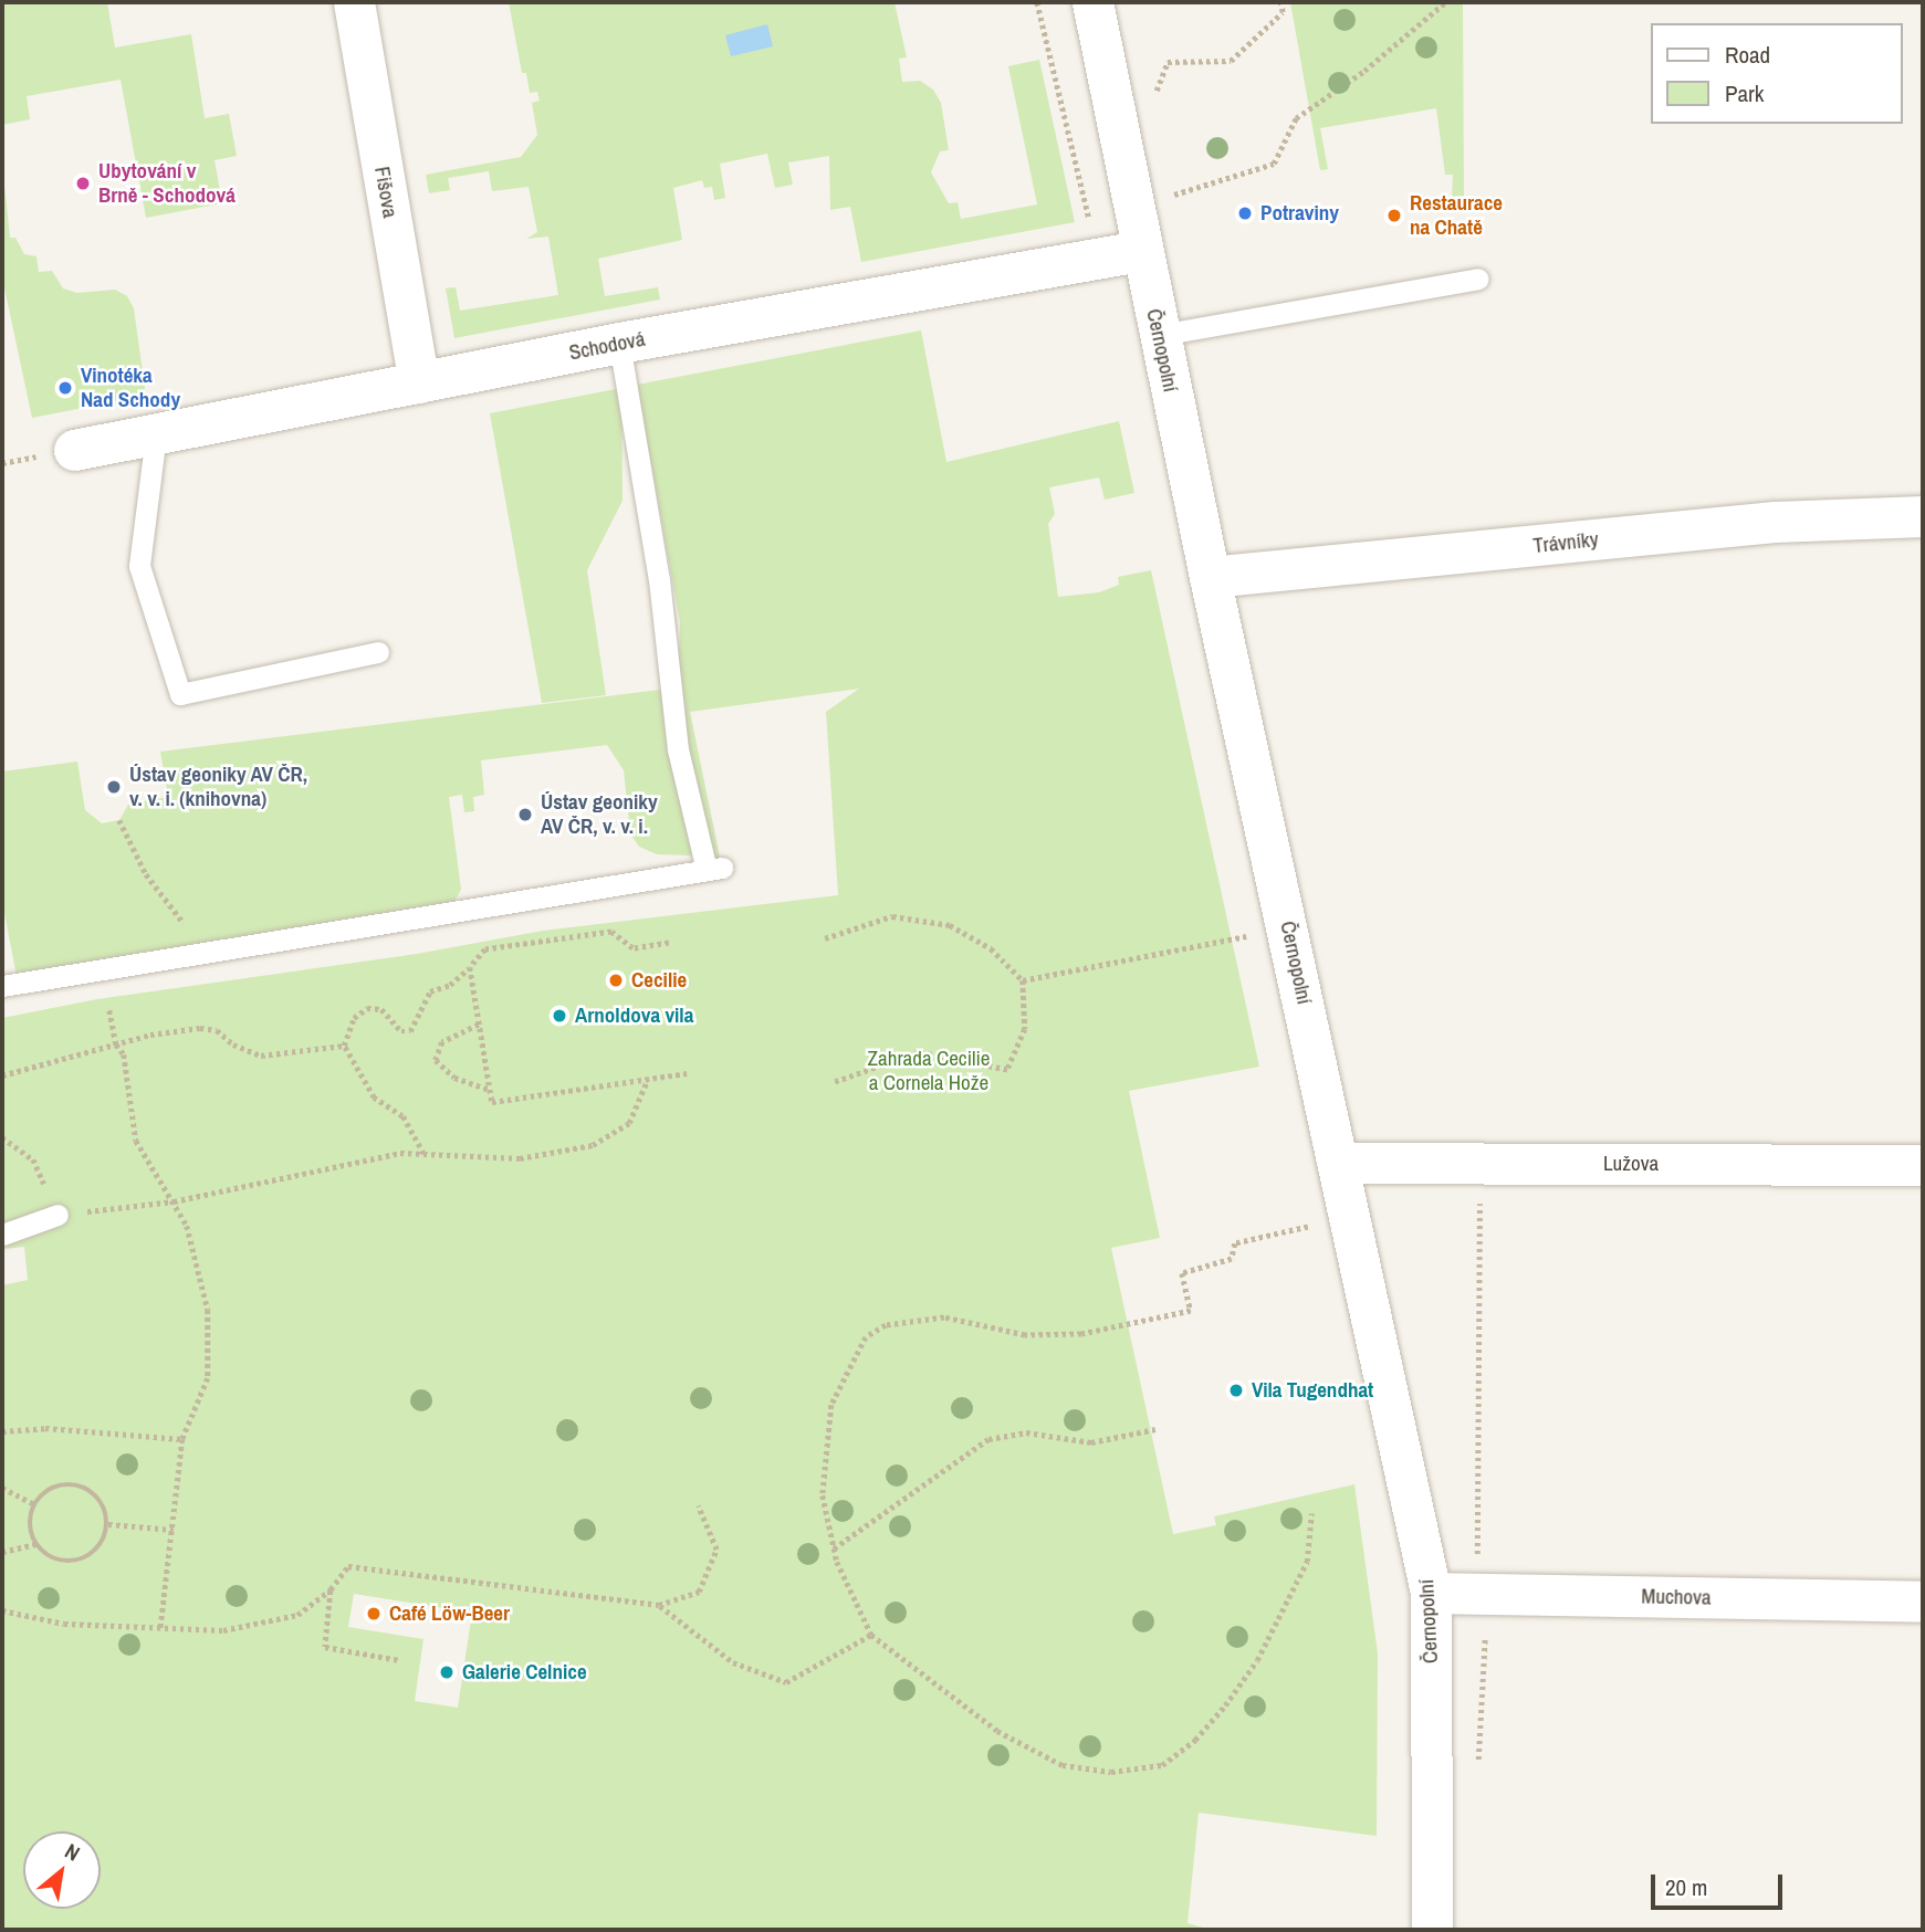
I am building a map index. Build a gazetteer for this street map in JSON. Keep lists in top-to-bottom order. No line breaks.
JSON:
{"streets":{"street":["Fišova","Schodová","Černopolní","Trávníky","Lužova","Muchova"]},"crossings":[["Fišova","Schodová"],["Schodová","Černopolní"],["Černopolní","Trávníky"],["Černopolní","Lužova"],["Černopolní","Muchova"]],"parks":["Zahrada Cecilie a Cornela Hože"],"places":["Ubytování v Brně - Schodová","Potraviny","Restaurace na Chatě","Vinotéka Nad Schody","Ústav geoniky AV ČR, v. v. i. (knihovna)","Ústav geoniky AV ČR, v. v. i.","Cecilie","Arnoldova vila","Vila Tugendhat","Café Löw-Beer","Galerie Celnice"],"legend":["Road","Park"],"scale_bar":"20 m","north":"top right"}
